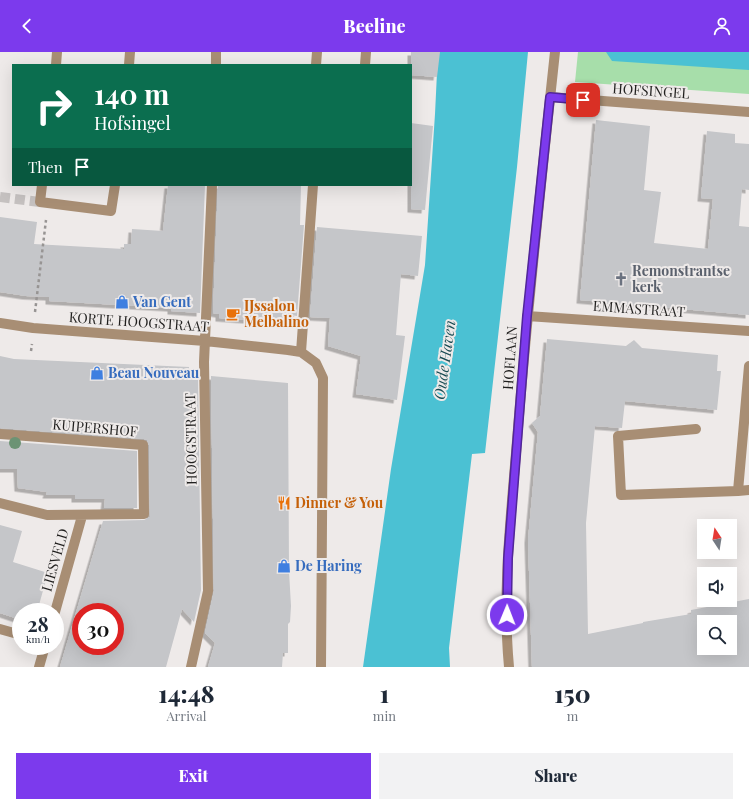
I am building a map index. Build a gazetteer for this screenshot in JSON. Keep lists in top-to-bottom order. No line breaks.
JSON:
{"streets":{"street":["HOFSINGEL","EMMASTRAAT","KORTE HOOGSTRAAT","HOFLAAN","KUIPERSHOF","HOOGSTRAAT","LIESVELD"]},"crossings":[["HOFSINGEL","HOFLAAN"],["EMMASTRAAT","HOFLAAN"],["KORTE HOOGSTRAAT","HOOGSTRAAT"],["KUIPERSHOF","LIESVELD"]],"water":["Oude Haven"],"places":{"church":["Remonstrantse kerk"],"shop":["Van Gent","Beau Nouveau","De Haring"],"cafe":["IJssalon Melbalino"],"restaurant":["Dinner & You"]},"north":"top","page":{"header":"Beeline","turn":["140 m","Hofsingel"],"then":"Then","speed":"28 km/h","limit":"30","eta":["14:48","Arrival","1","min","150","m"],"buttons":["Exit","Share"]}}
